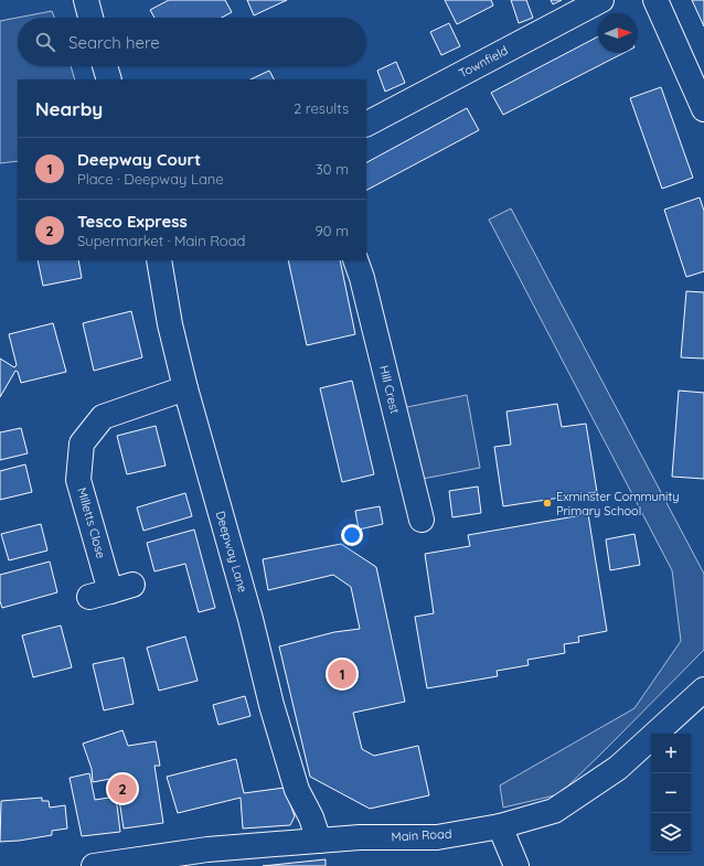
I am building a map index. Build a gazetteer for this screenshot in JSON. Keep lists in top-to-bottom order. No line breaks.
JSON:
{"streets":{"street":["Townfield","Hill Crest","Milletts Close","Deepway Lane","Main Road"]},"crossings":[["Milletts Close","Deepway Lane"],["Deepway Lane","Main Road"]],"places":["Exminster Community Primary School"],"north":"right","page":{"search":"Search here","heading":["Nearby","2 results"],"list":[{"mark":"1","name":"Deepway Court","note":"Place · Deepway Lane","value":"30 m"},{"mark":"2","name":"Tesco Express","note":"Supermarket · Main Road","value":"90 m"}],"pins":["1","2"],"map_buttons":["+","−"]}}
